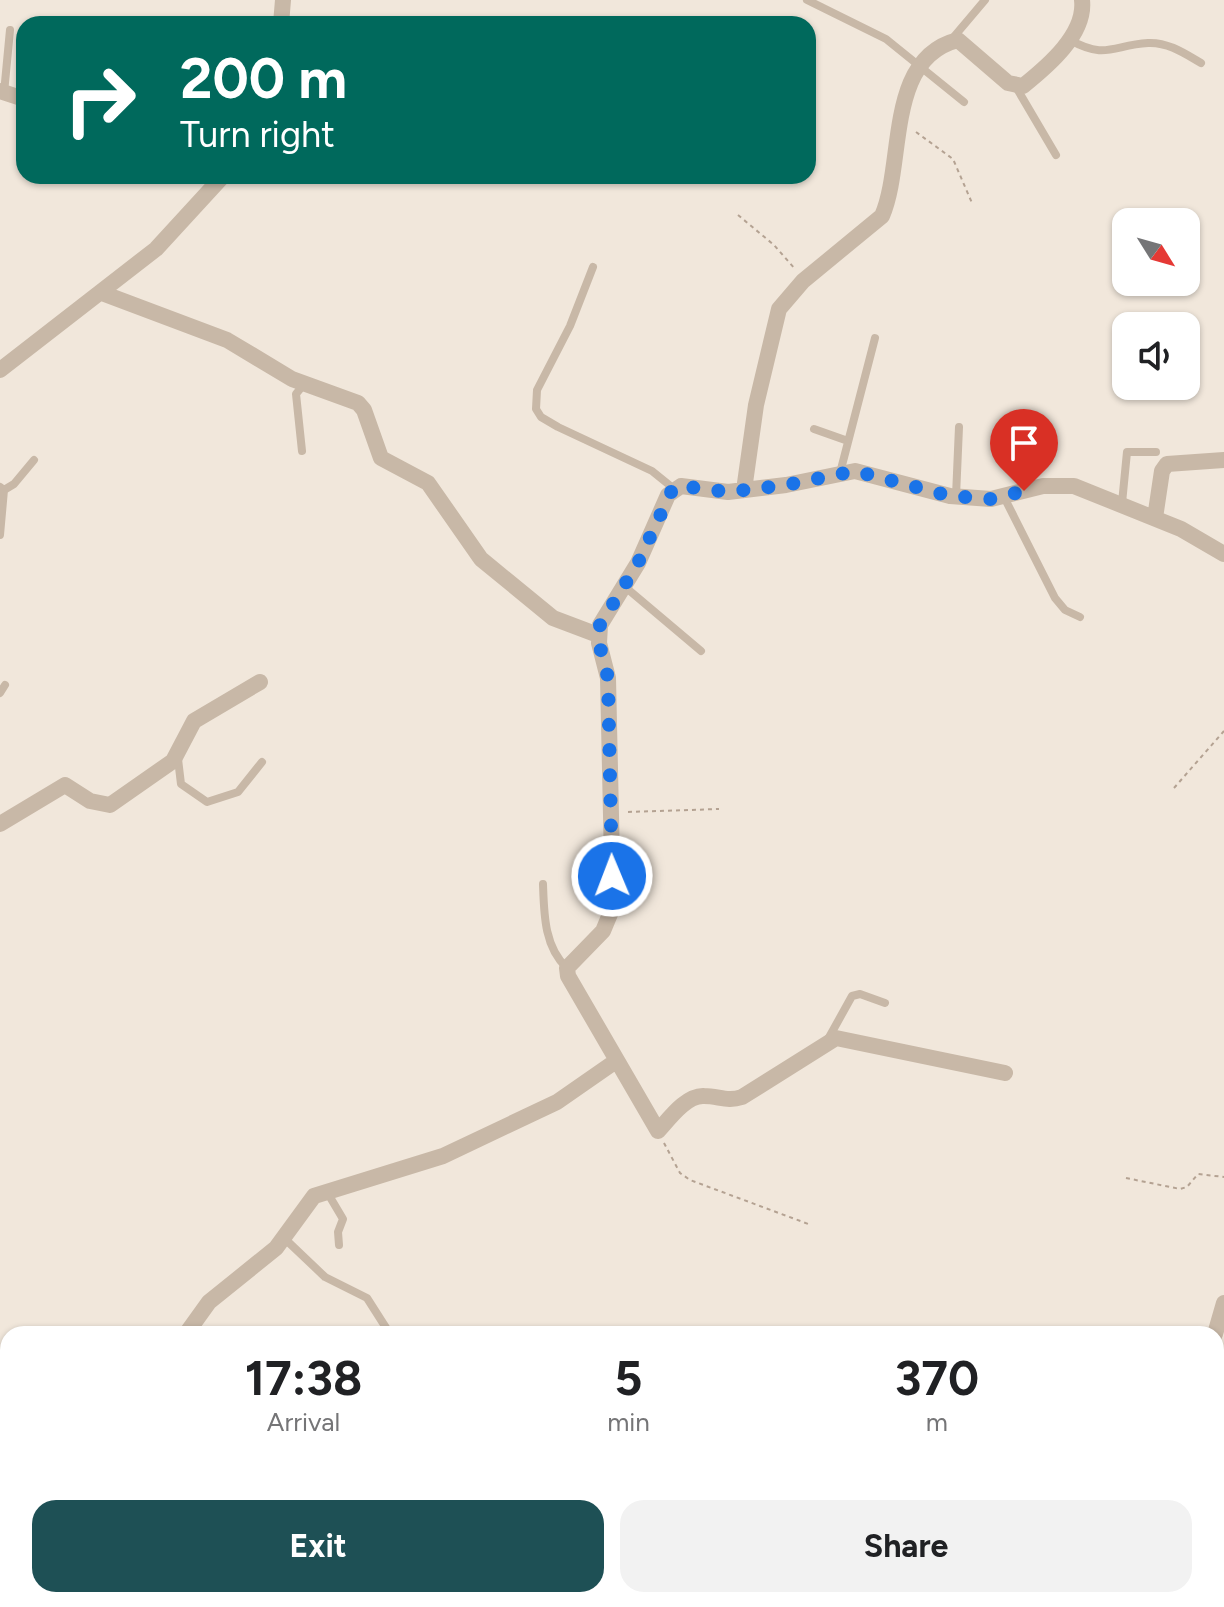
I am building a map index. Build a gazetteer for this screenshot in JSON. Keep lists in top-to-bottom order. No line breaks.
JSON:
{"north":"bottom right","page":{"turn":["200 m","Turn right"],"eta":["17:38","Arrival","5","min","370","m"],"buttons":["Exit","Share"]}}
